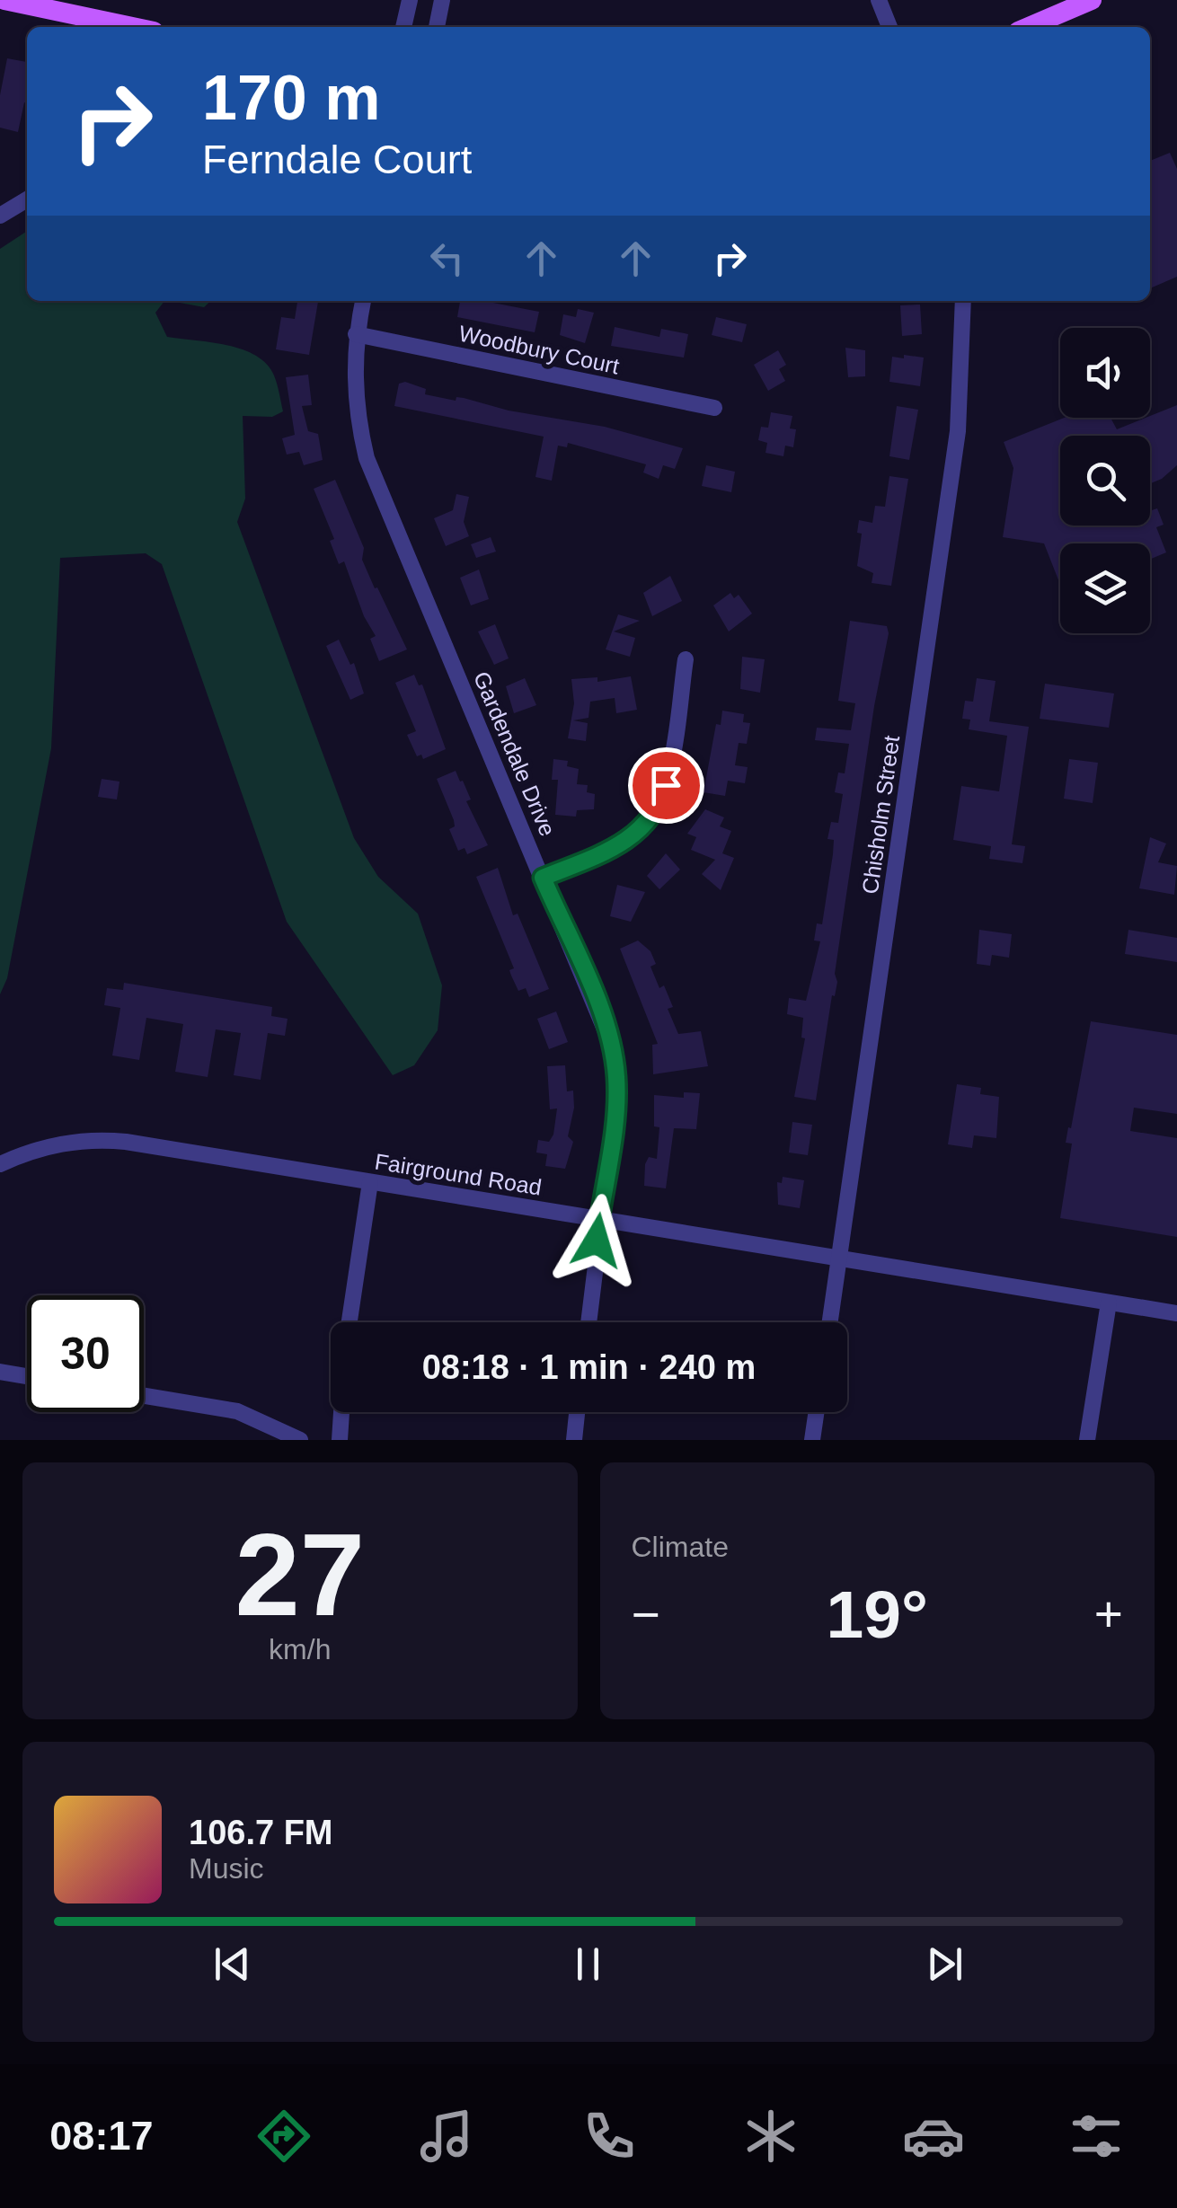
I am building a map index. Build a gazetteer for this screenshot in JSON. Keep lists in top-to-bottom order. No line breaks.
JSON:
{"streets":{"street":["Woodbury Court","Gardendale Drive","Chisholm Street","Fairground Road"]},"crossings":[["Woodbury Court","Gardendale Drive"],["Gardendale Drive","Fairground Road"],["Chisholm Street","Fairground Road"]],"page":{"turn":["170 m","Ferndale Court"],"limit":"30","trip":"08:18 · 1 min · 240 m","tile":[["27","km/h"],"Climate"],"heat":["−","19°","+"],"song":["106.7 FM","Music"],"tabs":"08:17"}}
